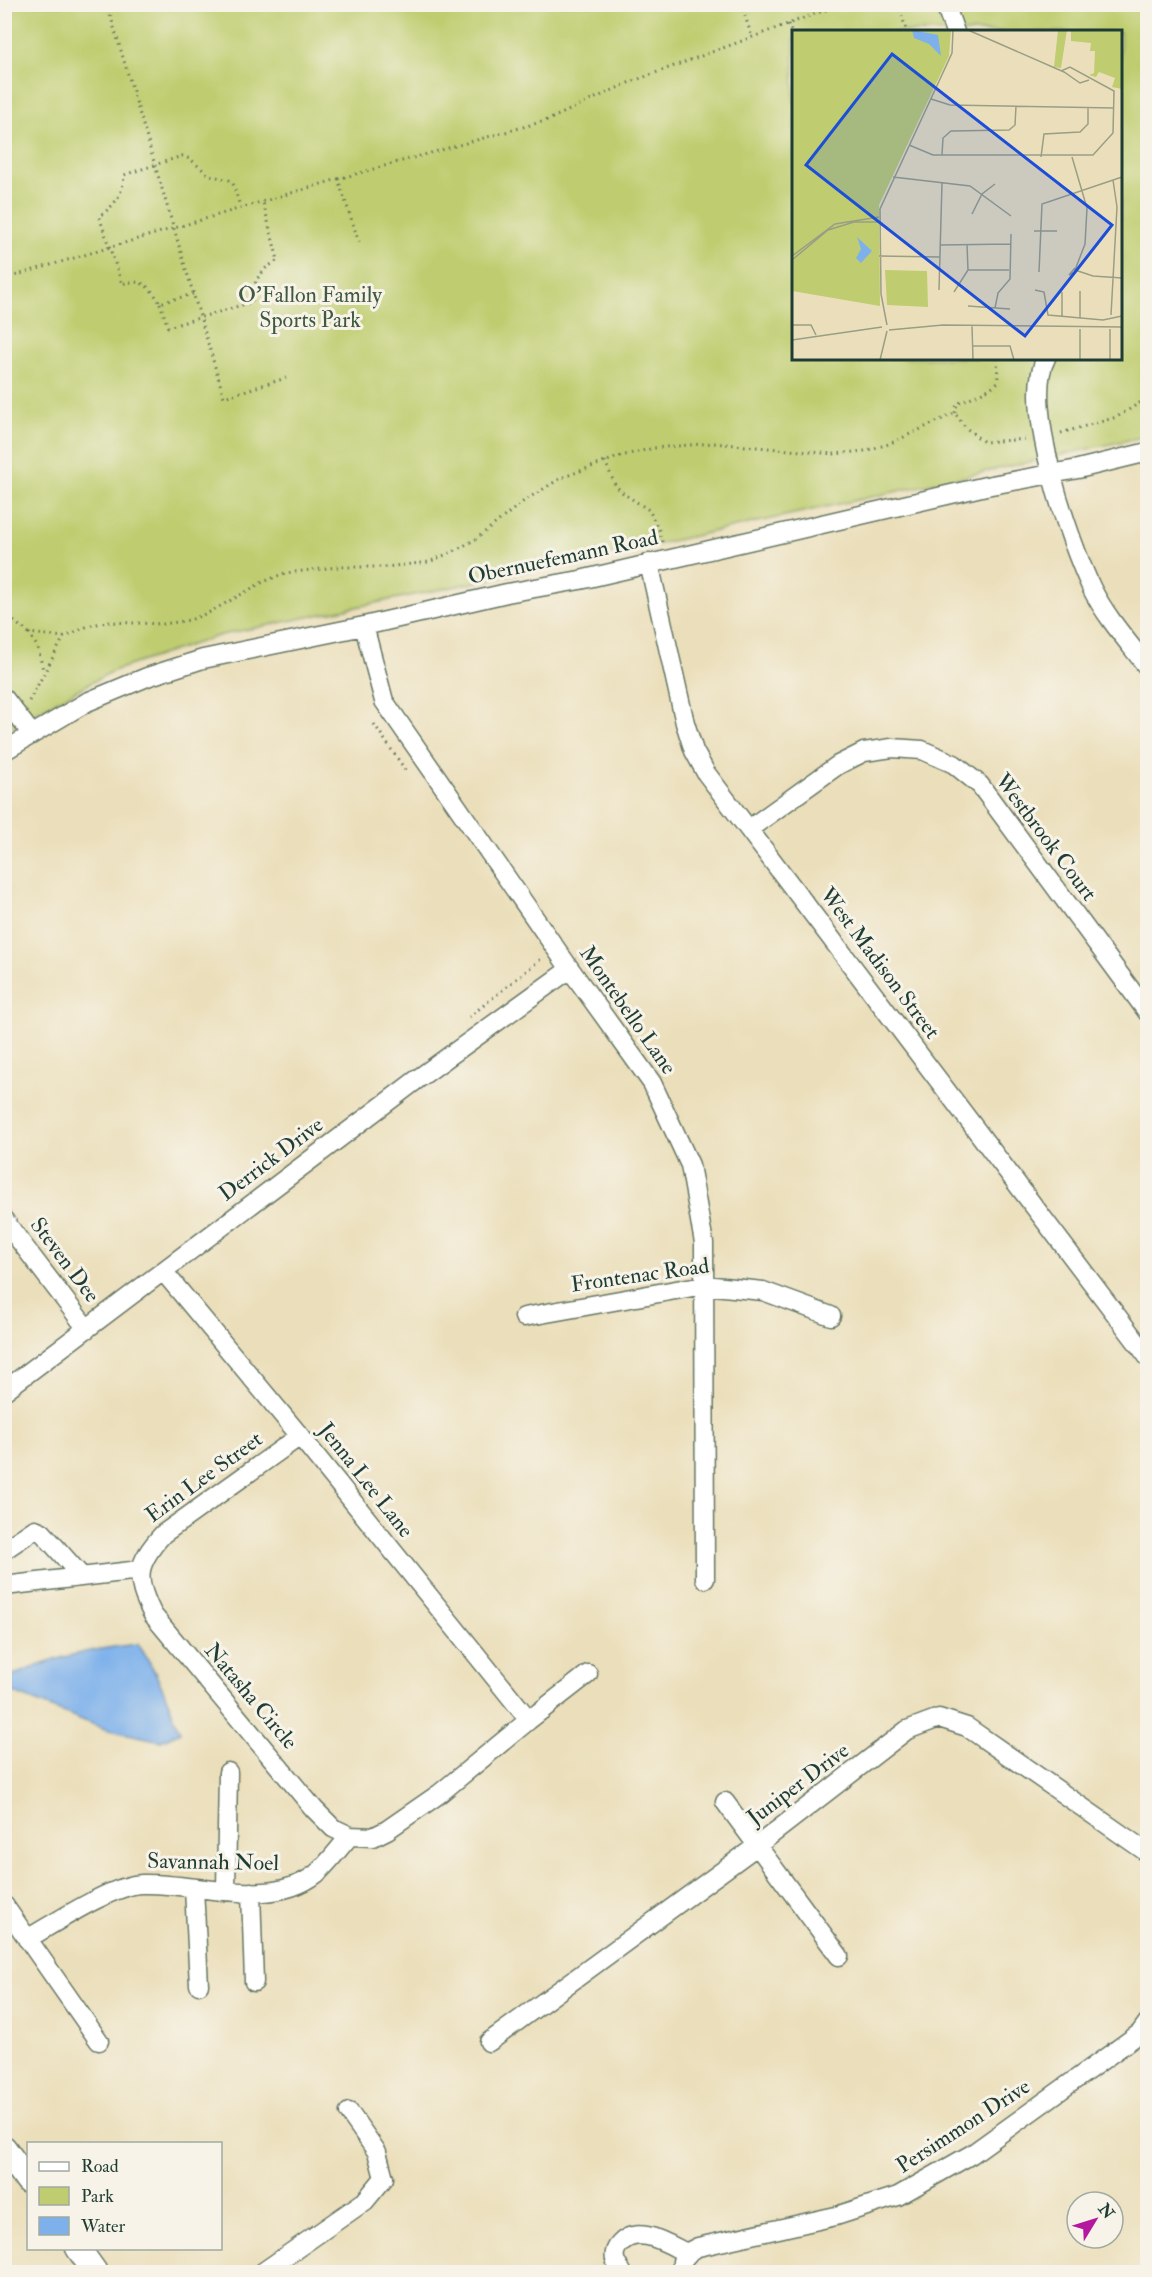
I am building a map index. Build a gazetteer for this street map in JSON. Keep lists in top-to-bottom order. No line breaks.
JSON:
{"streets":{"street":["Obernuefemann Road","Westbrook Court","West Madison Street","Montebello Lane","Derrick Drive","Steven Dee","Frontenac Road","Erin Lee Street","Jenna Lee Lane","Natasha Circle","Juniper Drive","Savannah Noel","Persimmon Drive"]},"crossings":[["Obernuefemann Road","West Madison Street"],["Obernuefemann Road","Montebello Lane"],["Westbrook Court","West Madison Street"],["Montebello Lane","Derrick Drive"],["Montebello Lane","Frontenac Road"],["Derrick Drive","Steven Dee"],["Derrick Drive","Jenna Lee Lane"],["Erin Lee Street","Jenna Lee Lane"],["Erin Lee Street","Natasha Circle"],["Natasha Circle","Savannah Noel"]],"parks":["O'Fallon Family Sports Park"],"legend":["Road","Park","Water"],"north":"top right"}
